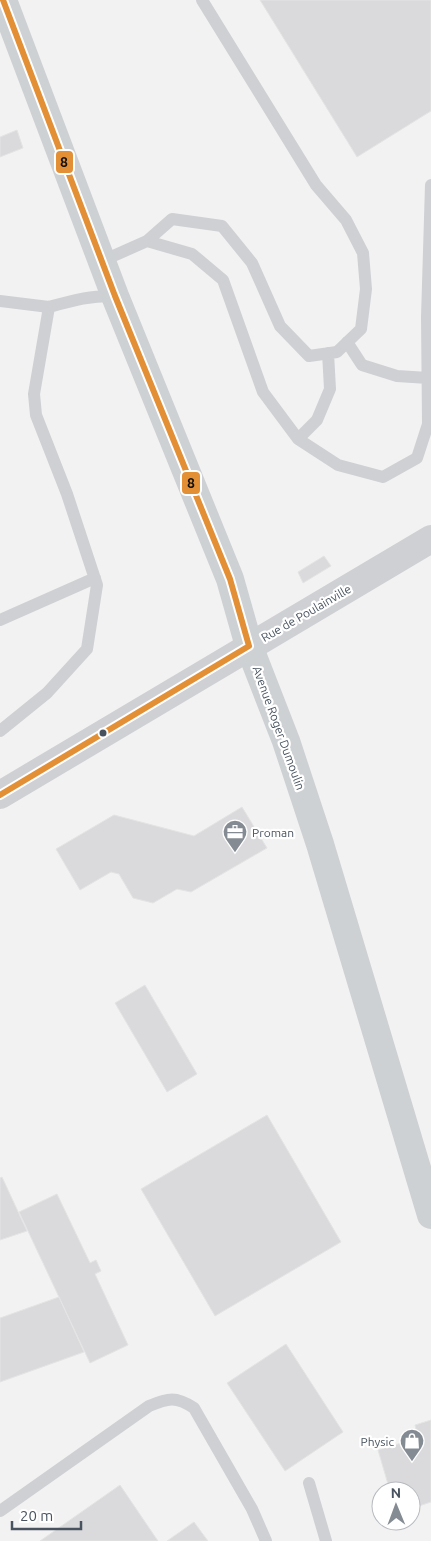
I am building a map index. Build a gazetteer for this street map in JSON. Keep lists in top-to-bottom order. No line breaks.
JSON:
{"streets":{"main road":["Avenue Roger Dumoulin"],"street":["Rue de Poulainville"]},"crossings":[["Rue de Poulainville","Avenue Roger Dumoulin"]],"places":{"office":["Proman"],"shop":["Physic"]},"lines":["transit line 8"],"scale_bar":"20 m","north":"top"}
